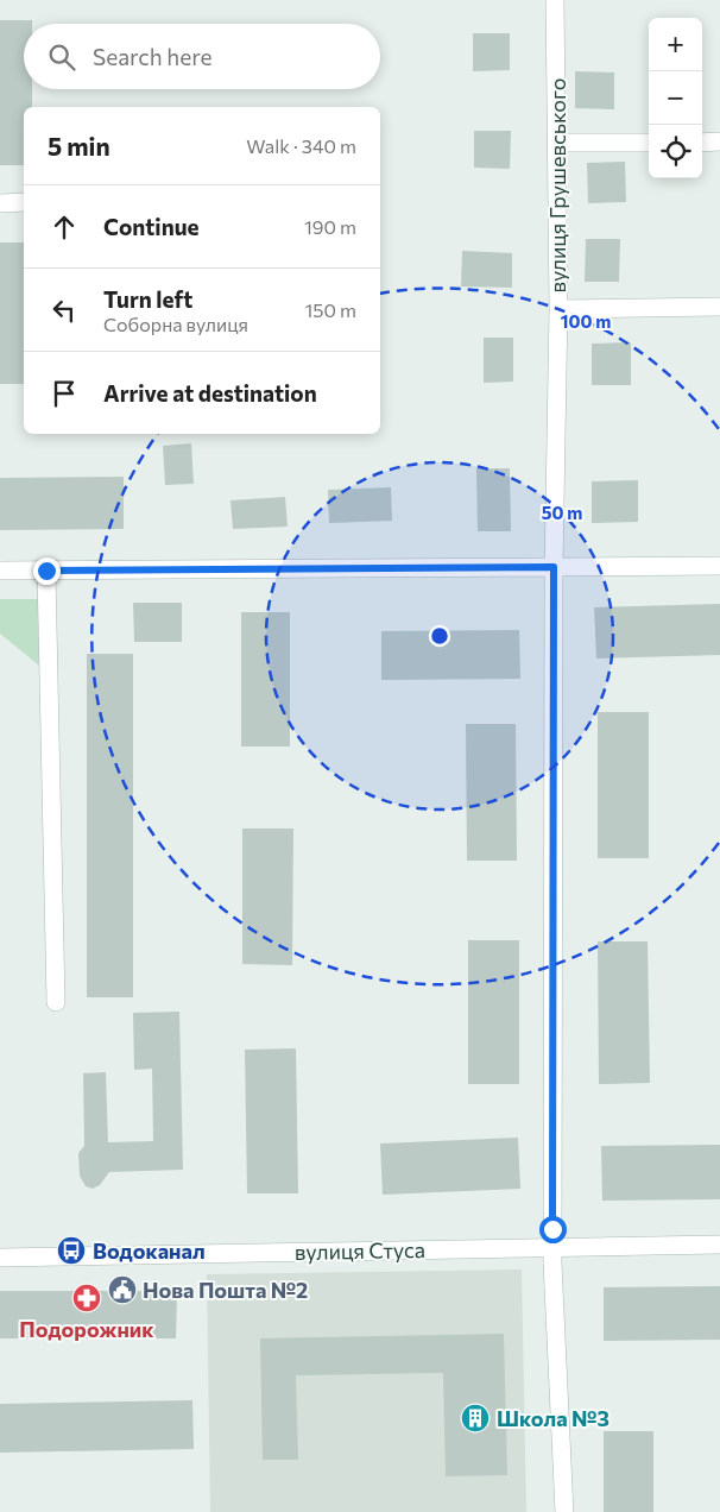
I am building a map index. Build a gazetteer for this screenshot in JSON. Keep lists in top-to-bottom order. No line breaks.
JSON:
{"streets":{"street":["вулиця Грушевського","вулиця Стуса"]},"crossings":[["вулиця Грушевського","вулиця Стуса"]],"places":{"bus stop":["Водоканал"],"public building":["Нова Пошта №2"],"pharmacy":["Подорожник"],"building":["Школа №3"]},"page":{"map_buttons":["+","−"],"search":"Search here","heading":["5 min","Walk · 340 m"],"list":[["Continue","190 m"],["Turn left","Соборна вулиця","150 m"],"Arrive at destination"]},"rings":["100 m","50 m"]}
